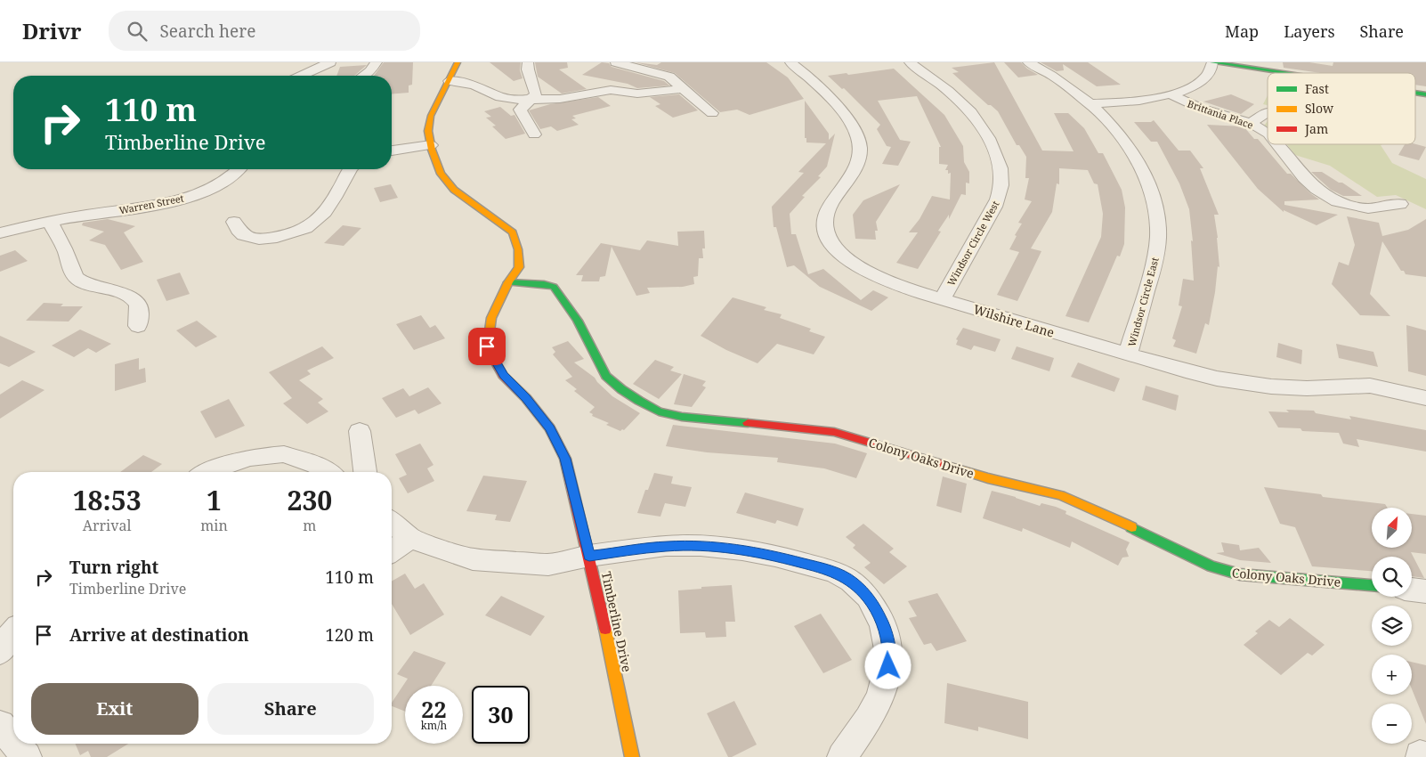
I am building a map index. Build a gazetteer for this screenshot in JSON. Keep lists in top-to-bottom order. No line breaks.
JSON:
{"streets":{"street":["Brittania Place","Warren Street","Windsor Circle West","Windsor Circle East","Wilshire Lane","Colony Oaks Drive","Timberline Drive"]},"crossings":[["Windsor Circle West","Wilshire Lane"],["Windsor Circle East","Wilshire Lane"],["Colony Oaks Drive","Timberline Drive"]],"legend":["Fast","Slow","Jam"],"north":"top right","page":{"header":"Drivr","search":"Search here","nav":["Map","Layers","Share"],"turn":["110 m","Timberline Drive"],"eta":["18:53","Arrival","1","min","230","m"],"map_buttons":["+","−"],"list":[{"name":"Turn right","note":"Timberline Drive","value":"110 m"},{"name":"Arrive at destination","value":"120 m"}],"buttons":["Exit","Share"],"speed":"22 km/h","limit":"30"}}
